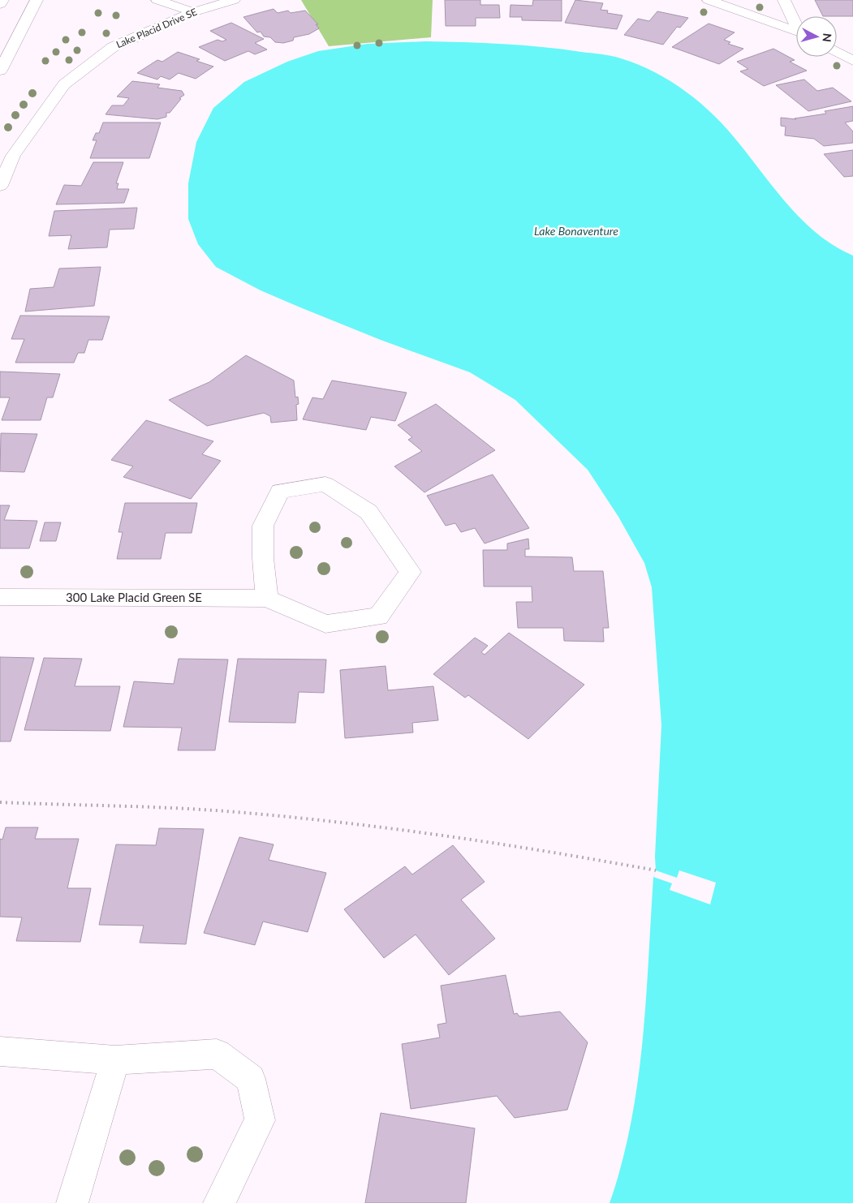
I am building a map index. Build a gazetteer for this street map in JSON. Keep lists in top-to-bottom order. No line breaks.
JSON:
{"streets":{"street":["Lake Placid Drive SE","300 Lake Placid Green SE"]},"water":["Lake Bonaventure"],"north":"right"}
